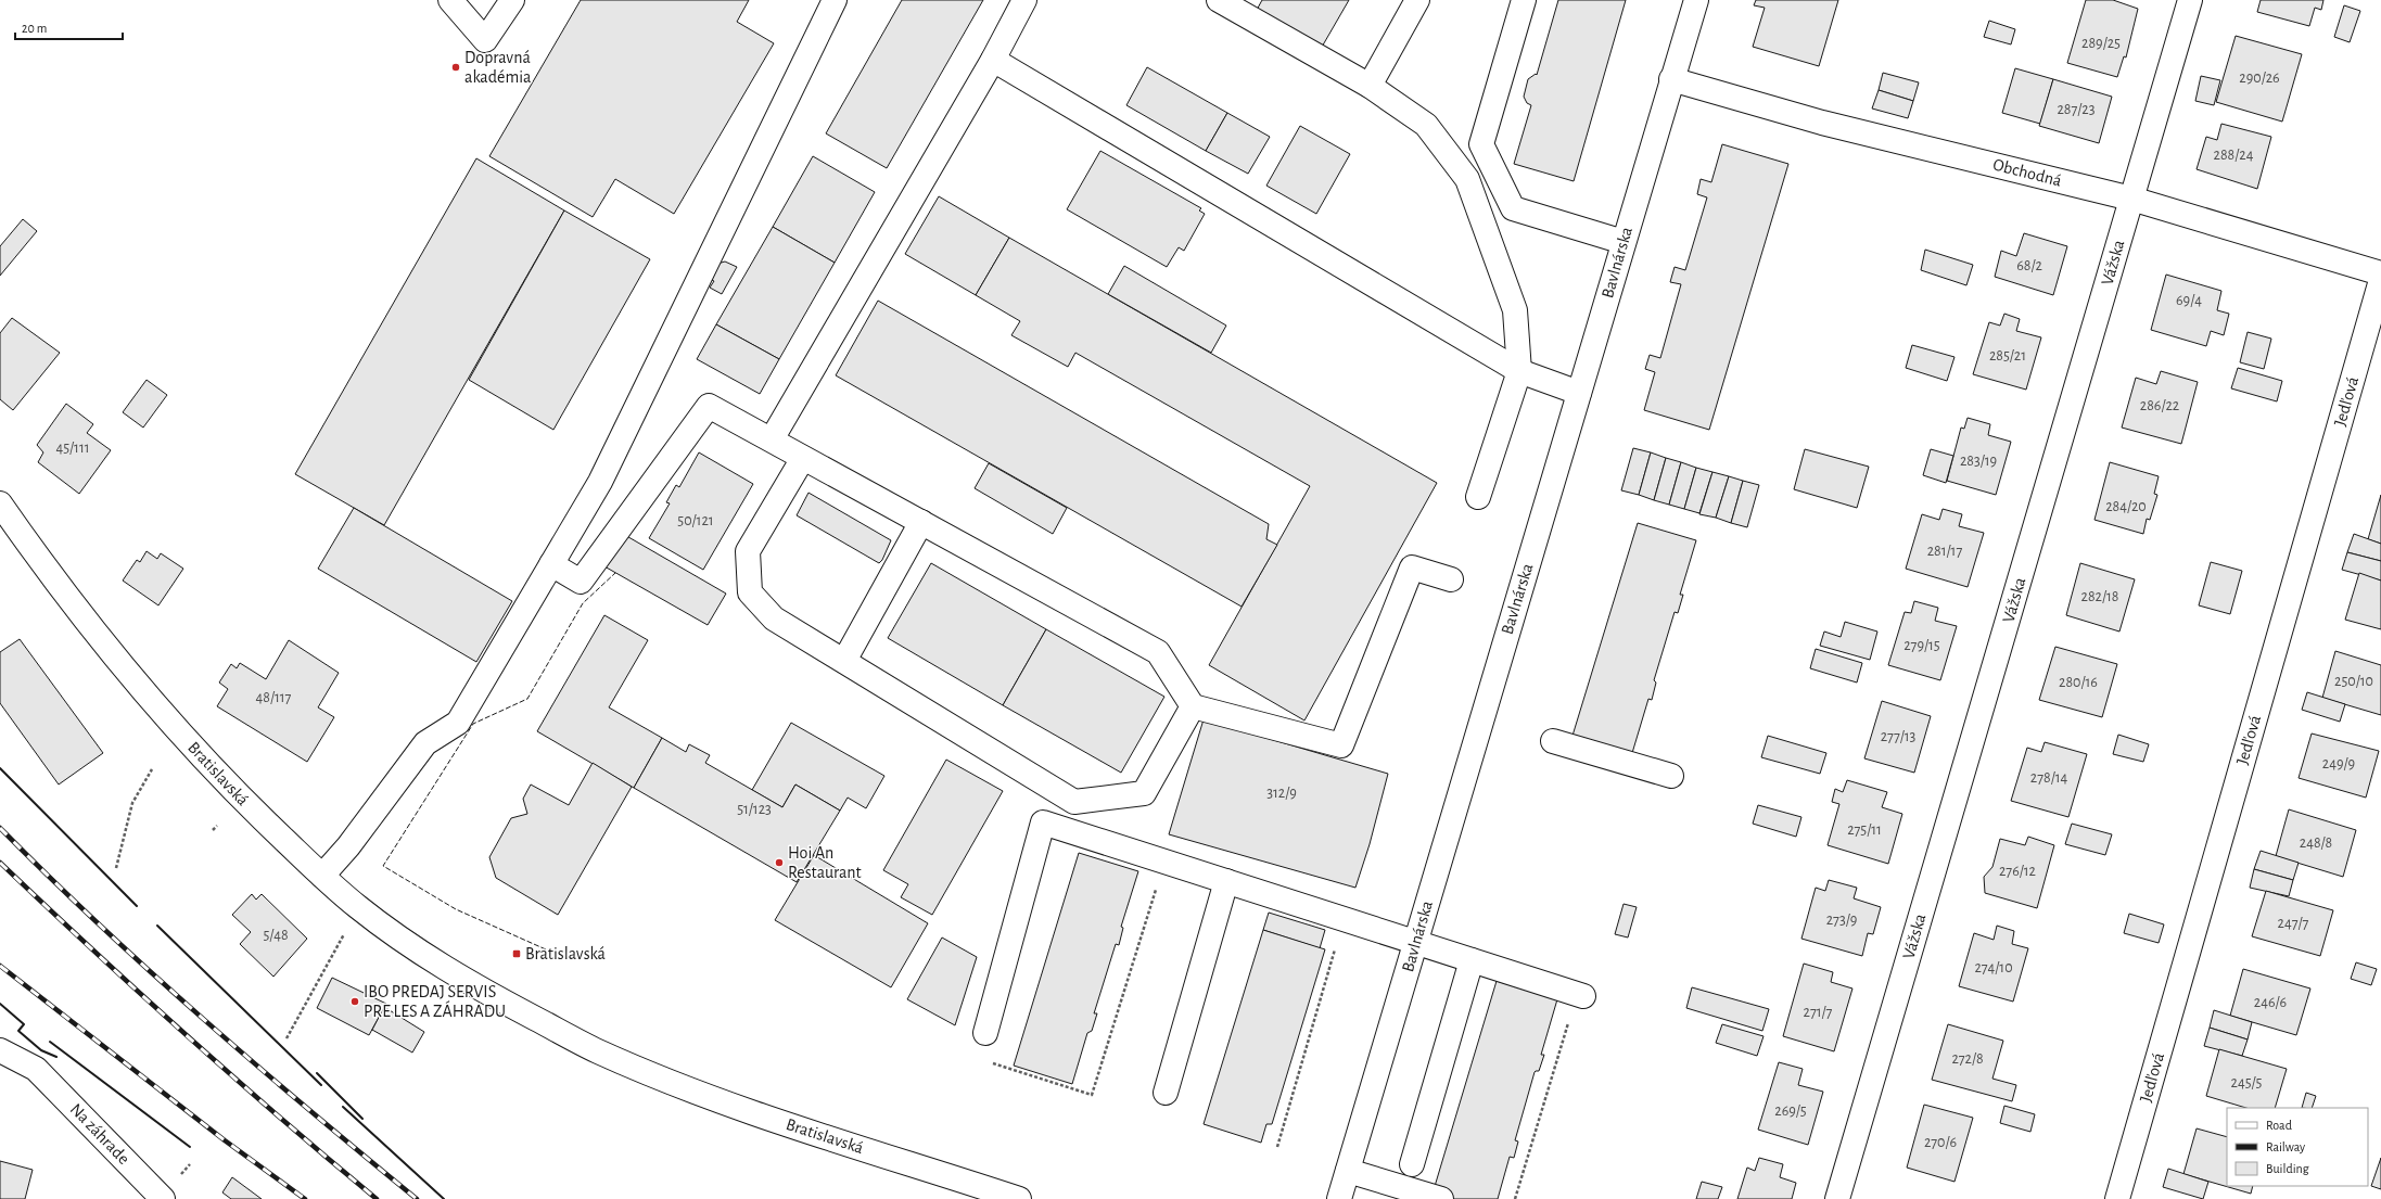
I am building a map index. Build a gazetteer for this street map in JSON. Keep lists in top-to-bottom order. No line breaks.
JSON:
{"streets":{"street":["Obchodná","Bavlnárska","Vážska","Jedľová","Bratislavská","Na záhrade"]},"crossings":[["Obchodná","Bavlnárska"],["Obchodná","Vážska"]],"places":{"other":["Dopravná akadémia","Hoi An Restaurant","IBO PREDAJ SERVIS PRE LES A ZÁHRADU"],"transit":["Bratislavská"]},"house_numbers":["289/25","290/26","287/23","288/24","68/2","69/4","285/21","286/22","45/111","283/19","284/20","50/121","281/17","282/18","279/15","250/10","280/16","48/117","277/13","249/9","278/14","312/9","51/123","275/11","248/8","276/12","273/9","247/7","5/48","274/10","246/6","271/7","272/8","245/5","269/5","270/6"],"legend":["Road","Railway","Building"],"scale_bar":"20 m"}
